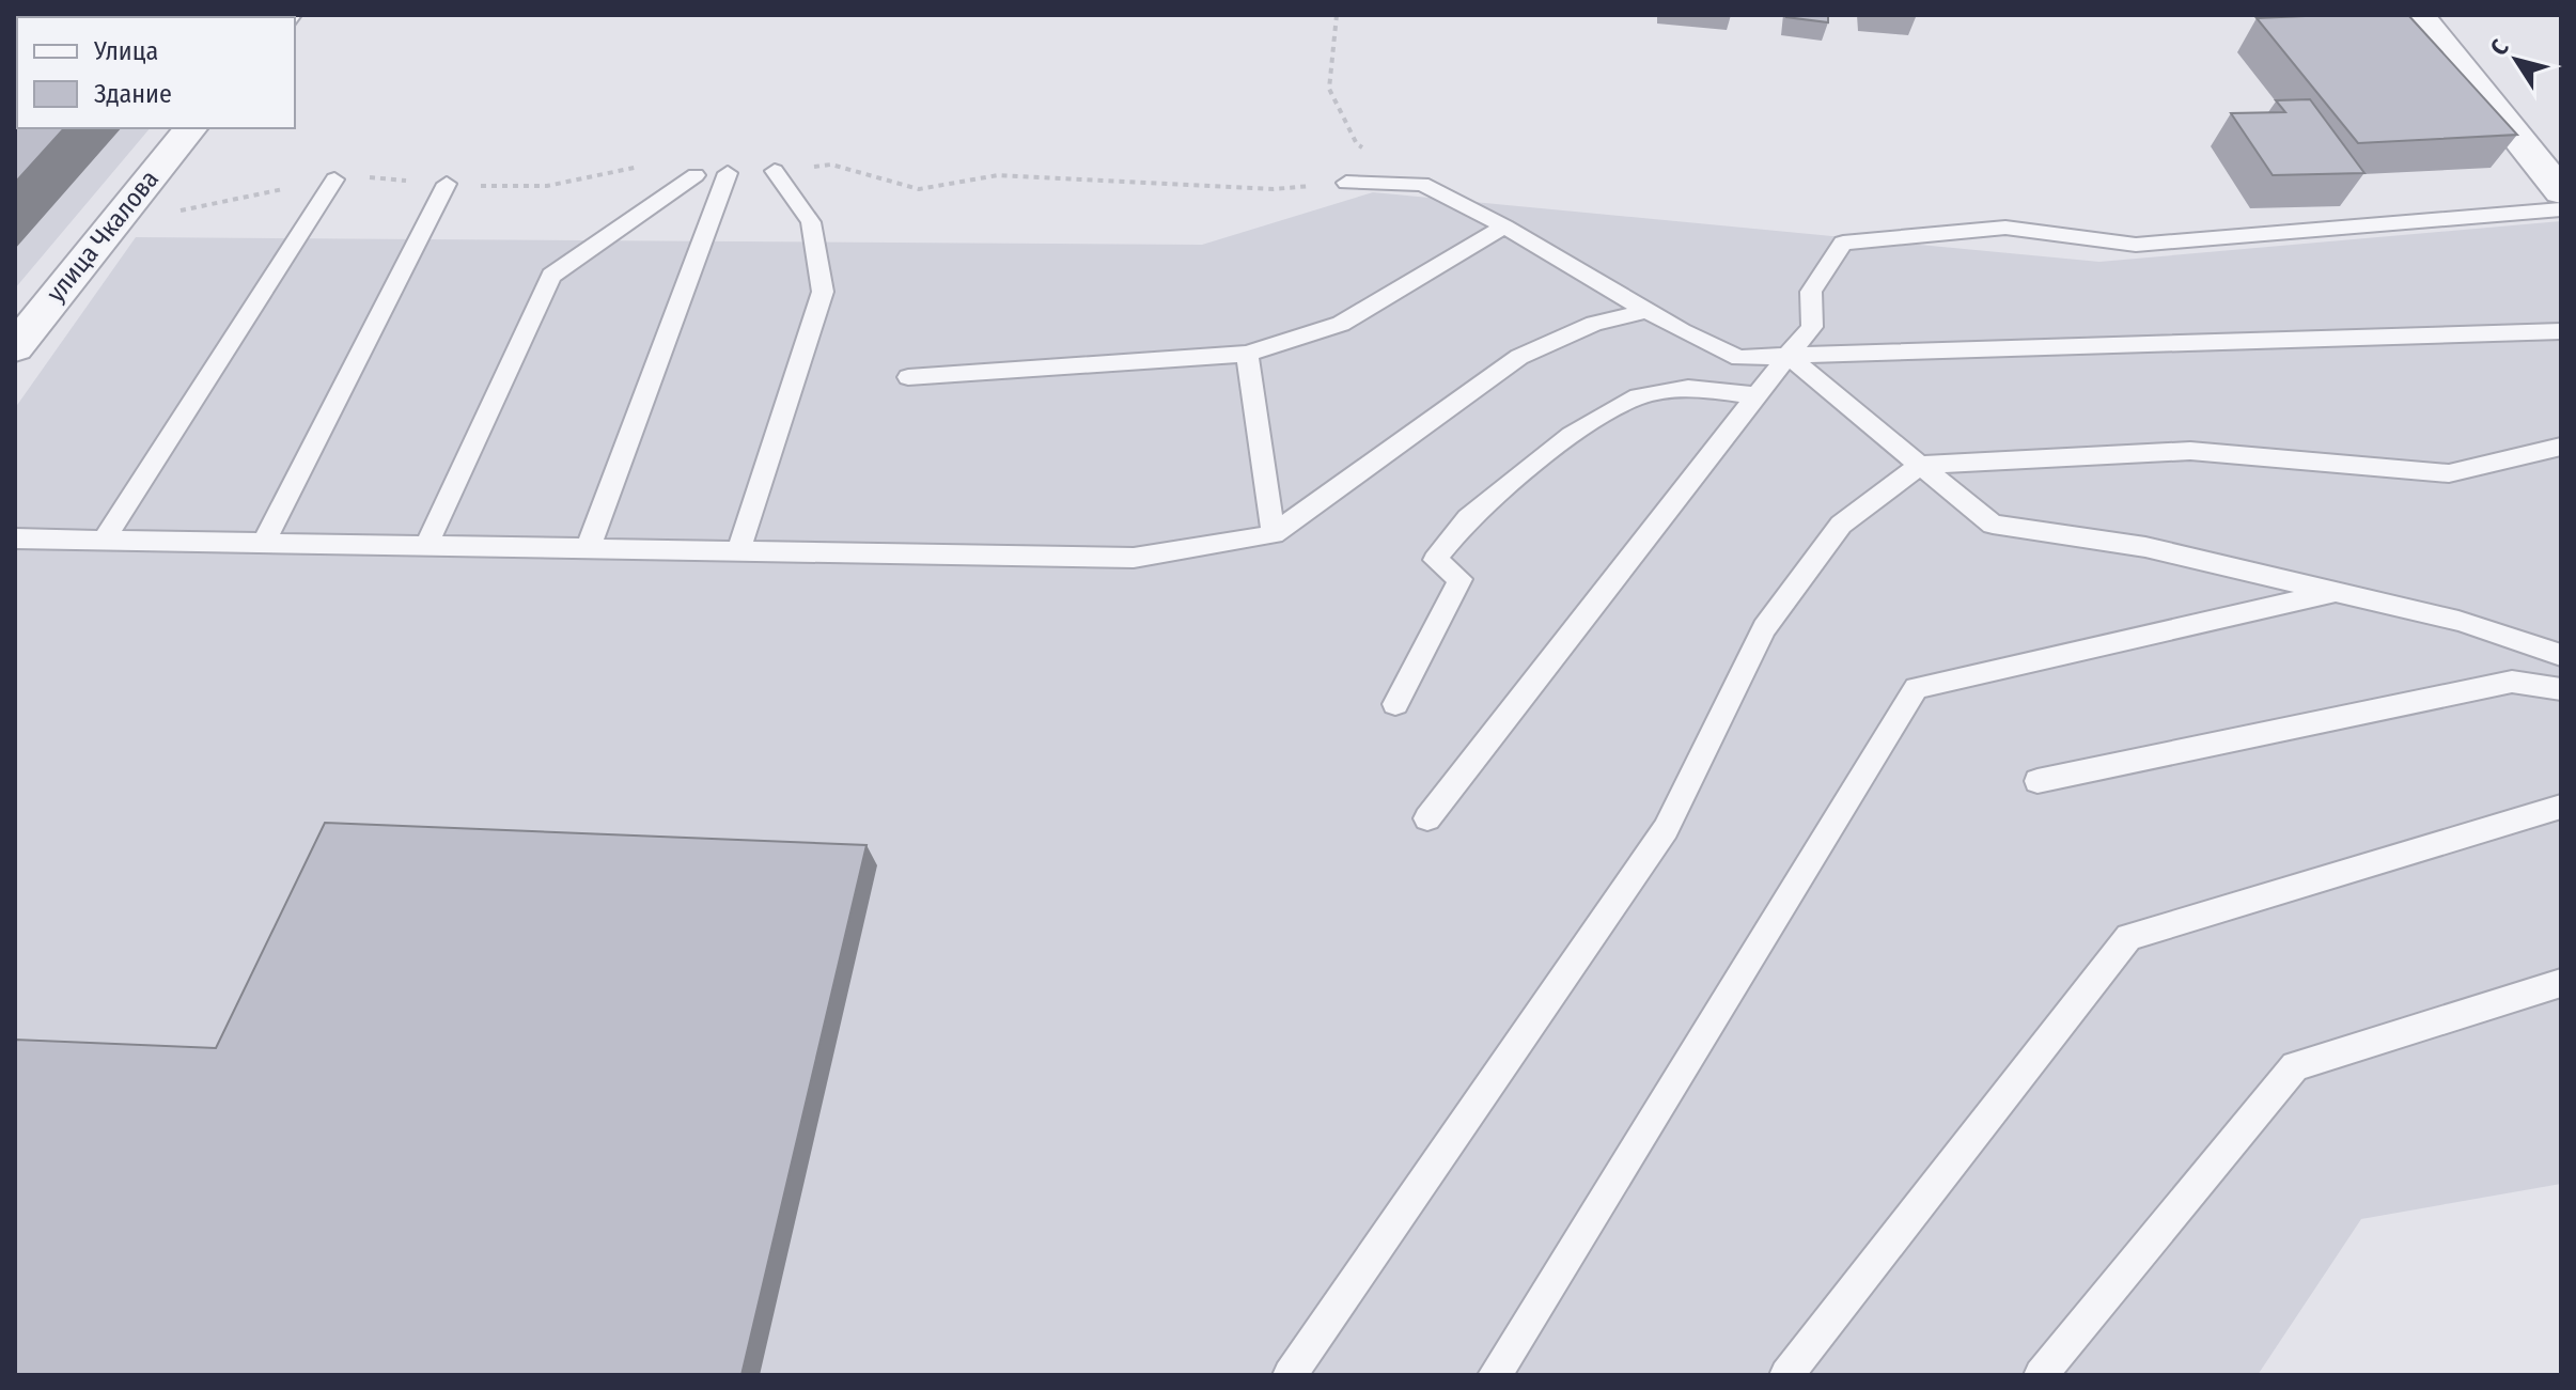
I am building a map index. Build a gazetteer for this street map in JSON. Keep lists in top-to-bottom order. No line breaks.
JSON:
{"streets":{"street":["улица Чкалова"]},"legend":["Улица","Здание"],"north":"top left"}
